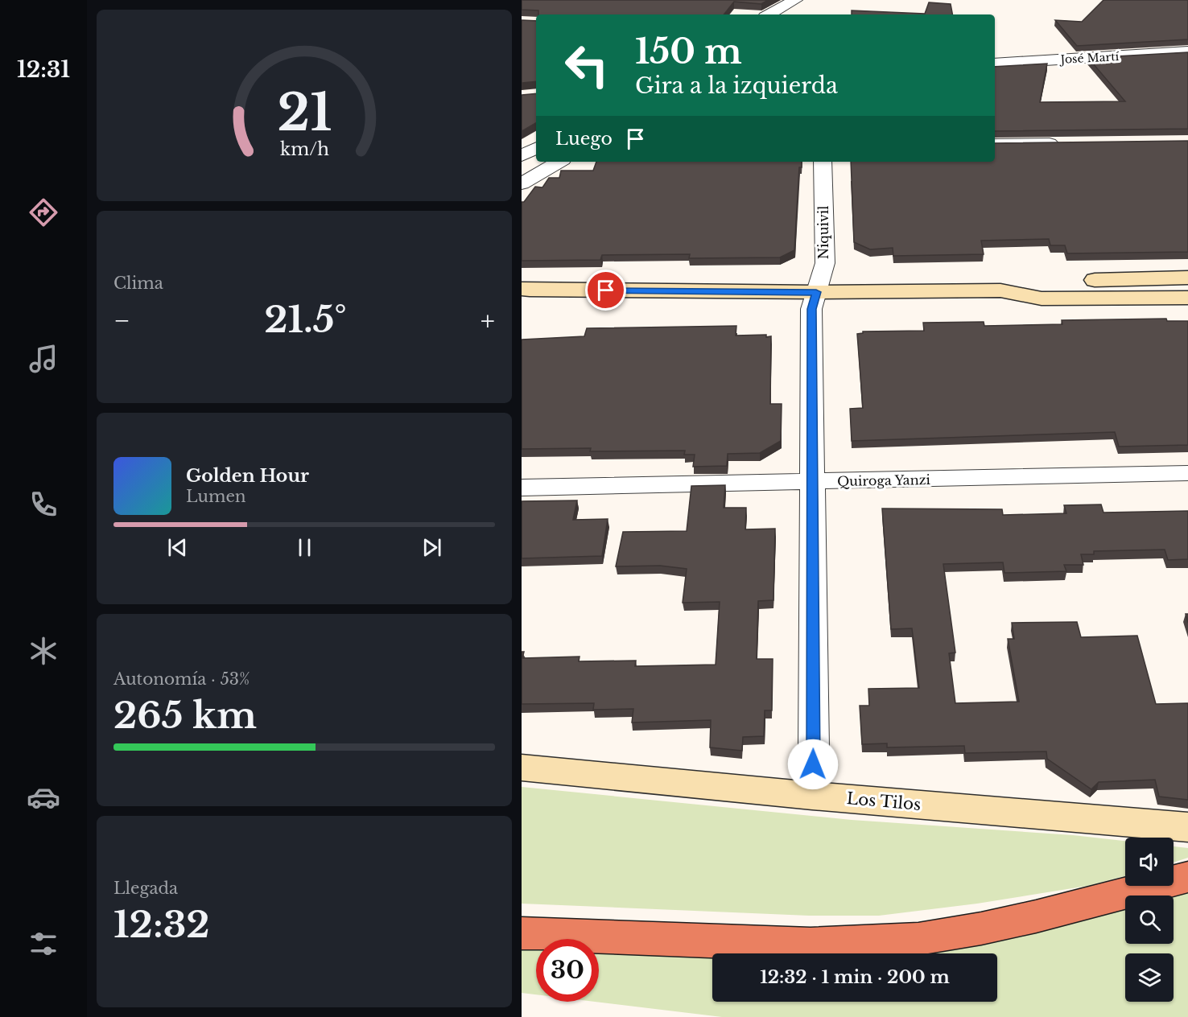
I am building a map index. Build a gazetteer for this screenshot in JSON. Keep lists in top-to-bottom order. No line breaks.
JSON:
{"streets":{"main road":["Los Tilos"],"street":["José Martí","Niquivil","Quiroga Yanzi"]},"crossings":[["Niquivil","Quiroga Yanzi"],["Niquivil","Los Tilos"]],"page":{"tabs":"12:31","turn":["150 m","Gira a la izquierda"],"then":"Luego","tile":["Clima",["Autonomía · 53%","265 km"],["Llegada","12:32"]],"heat":["−","21.5°","+"],"song":["Golden Hour","Lumen"],"limit":"30","trip":"12:32 · 1 min · 200 m","gauge":["21","km/h"]}}
